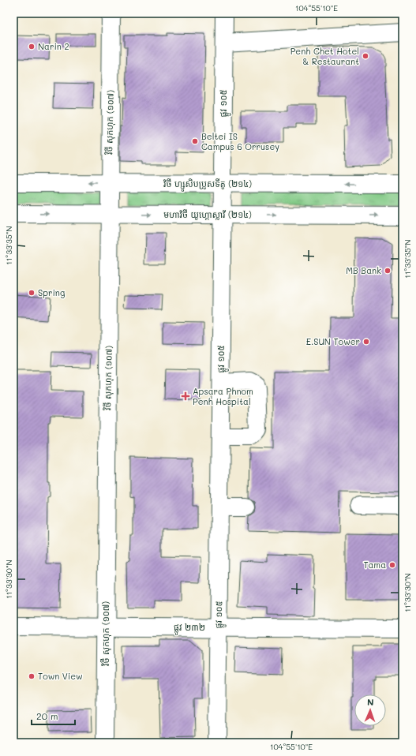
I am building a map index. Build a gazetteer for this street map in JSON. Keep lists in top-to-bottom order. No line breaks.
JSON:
{"streets":{"street":["ផ្លូវ ១០៥","វិថី សុកហុក (១០៧)","វិថី ហ្សូសិបប្រូសទីតូ (២១៤)","មហាវិថី យូហ្គោស្លាវី (២១៤)","ផ្លូវ ២៣២"]},"crossings":[["ផ្លូវ ១០៥","វិថី ហ្សូសិបប្រូសទីតូ (២១៤)"],["ផ្លូវ ១០៥","មហាវិថី យូហ្គោស្លាវី (២១៤)"],["ផ្លូវ ១០៥","ផ្លូវ ២៣២"],["វិថី សុកហុក (១០៧)","វិថី ហ្សូសិបប្រូសទីតូ (២១៤)"],["វិថី សុកហុក (១០៧)","មហាវិថី យូហ្គោស្លាវី (២១៤)"],["វិថី សុកហុក (១០៧)","ផ្លូវ ២៣២"]],"one_way":["មហាវិថី យូហ្គោស្លាវី (២១៤)"],"places":{"other":["Narin 2","Penh Chet Hotel & Restaurant","Beltei IS Campus 6 Orrusey","MB Bank","Spring","E.SUN Tower","Tama","Town View"],"health":["Apsara Phnom Penh Hospital"]},"scale_bar":"20 m","north":"top","coordinates":["104°55'10\"E","11°33'35\"N","11°33'30\"N"]}
